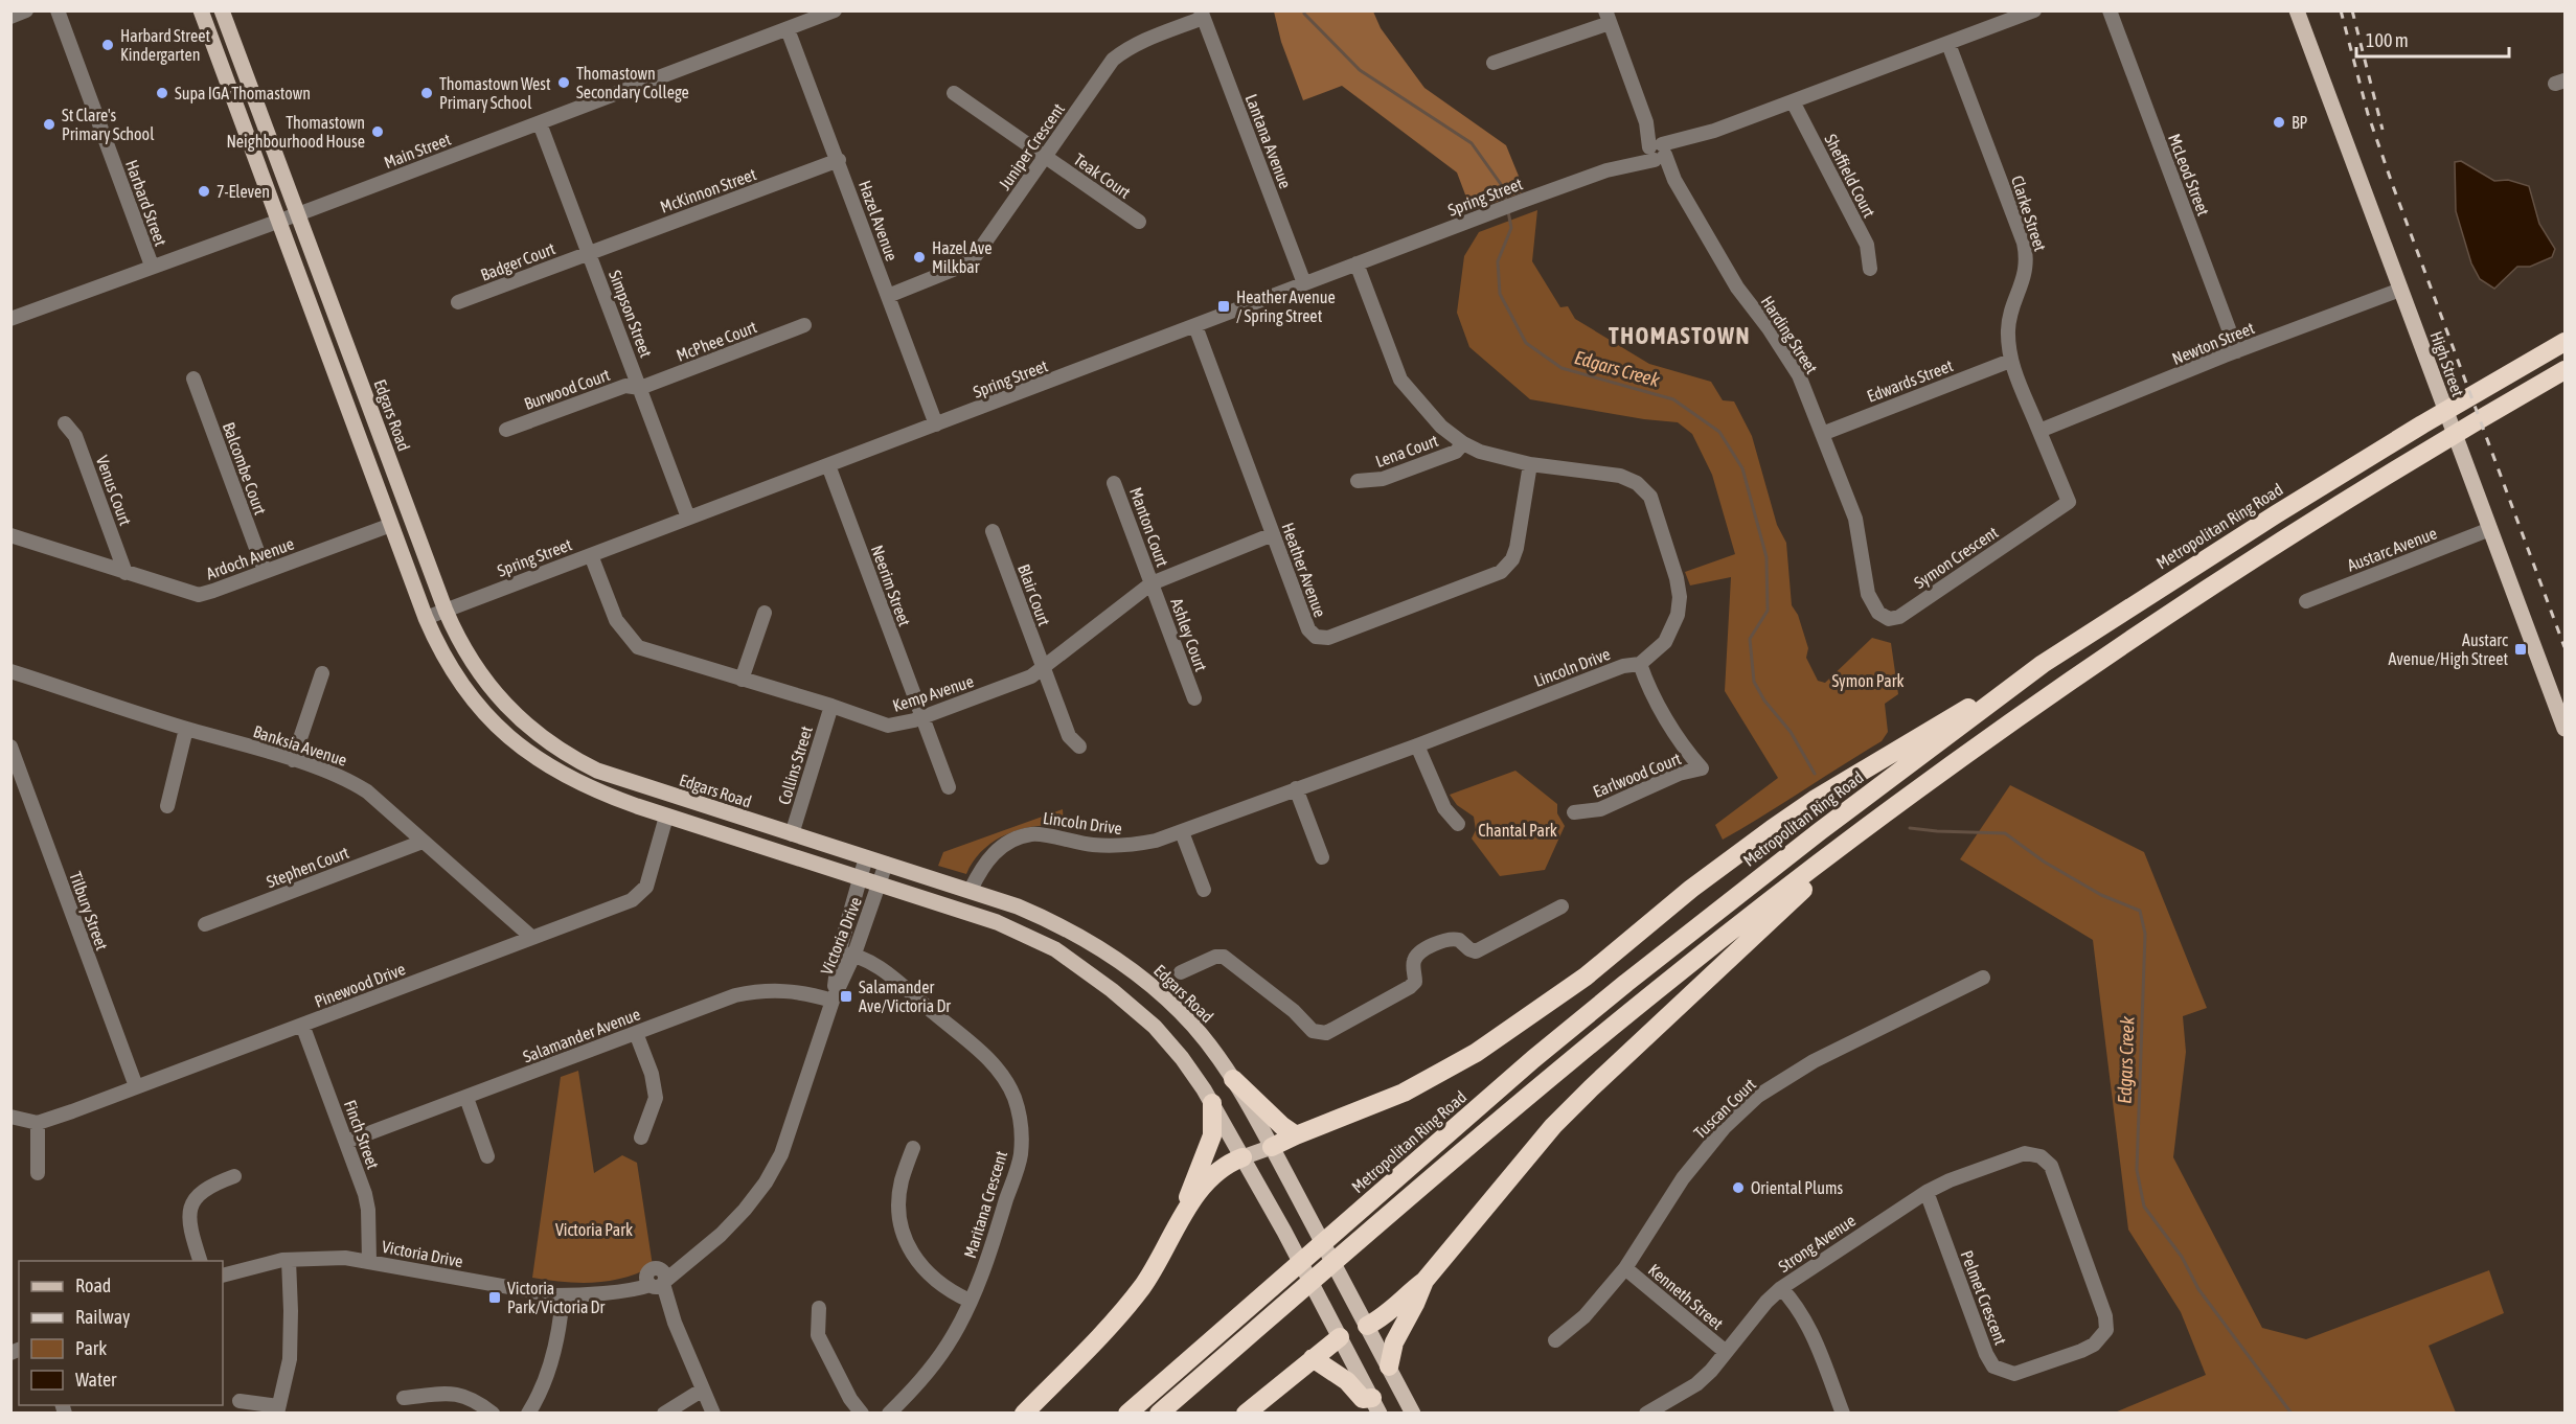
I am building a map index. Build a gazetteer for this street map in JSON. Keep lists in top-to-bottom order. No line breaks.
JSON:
{"streets":{"highway":["Metropolitan Ring Road"],"main road":["High Street","Edgars Road"],"street":["Lantana Avenue","Juniper Crescent","Main Street","McLeod Street","Teak Court","Sheffield Court","McKinnon Street","Spring Street","Harbard Street","Clarke Street","Hazel Avenue","Badger Court","Simpson Street","Harding Street","McPhee Court","Newton Street","Edwards Street","Burwood Court","Lena Court","Balcombe Court","Venus Court","Manton Court","Austarc Avenue","Symon Crescent","Ardoch Avenue","Heather Avenue","Neerim Street","Blair Court","Ashley Court","Lincoln Drive","Kemp Avenue","Banksia Avenue","Collins Street","Earlwood Court","Stephen Court","Tilbury Street","Victoria Drive","Pinewood Drive","Salamander Avenue","Tuscan Court","Finch Street","Maritana Crescent","Strong Avenue","Kenneth Street","Pelmet Crescent"]},"crossings":[["Lantana Avenue","Juniper Crescent"],["Lantana Avenue","Spring Street"],["Juniper Crescent","Teak Court"],["Juniper Crescent","Hazel Avenue"],["Main Street","Harbard Street"],["Main Street","Hazel Avenue"],["Main Street","Simpson Street"],["Main Street","Edgars Road"],["McLeod Street","Newton Street"],["Sheffield Court","Spring Street"],["McKinnon Street","Hazel Avenue"],["McKinnon Street","Badger Court"],["McKinnon Street","Simpson Street"],["Spring Street","Clarke Street"],["Spring Street","Hazel Avenue"],["Spring Street","Simpson Street"],["Spring Street","Harding Street"],["Spring Street","Edgars Road"],["Spring Street","Heather Avenue"],["Spring Street","Neerim Street"],["Spring Street","Lincoln Drive"],["Spring Street","Kemp Avenue"],["Clarke Street","Newton Street"],["Clarke Street","Edwards Street"],["Clarke Street","Symon Crescent"],["Badger Court","Simpson Street"],["Simpson Street","McPhee Court"],["Simpson Street","Burwood Court"],["Harding Street","Edwards Street"],["Harding Street","Symon Crescent"],["McPhee Court","Burwood Court"],["Newton Street","High Street"],["Newton Street","Symon Crescent"],["High Street","Austarc Avenue"],["Edgars Road","Lincoln Drive"],["Edgars Road","Collins Street"],["Edgars Road","Victoria Drive"],["Lena Court","Lincoln Drive"],["Balcombe Court","Ardoch Avenue"],["Venus Court","Ardoch Avenue"],["Manton Court","Ashley Court"],["Manton Court","Kemp Avenue"],["Heather Avenue","Lincoln Drive"],["Heather Avenue","Kemp Avenue"],["Neerim Street","Kemp Avenue"],["Blair Court","Kemp Avenue"],["Ashley Court","Kemp Avenue"],["Lincoln Drive","Earlwood Court"],["Kemp Avenue","Collins Street"],["Banksia Avenue","Stephen Court"],["Banksia Avenue","Pinewood Drive"],["Tilbury Street","Pinewood Drive"],["Victoria Drive","Salamander Avenue"],["Victoria Drive","Finch Street"],["Victoria Drive","Maritana Crescent"],["Pinewood Drive","Finch Street"],["Salamander Avenue","Finch Street"],["Tuscan Court","Kenneth Street"],["Strong Avenue","Kenneth Street"],["Strong Avenue","Pelmet Crescent"]],"districts":["THOMASTOWN"],"water":["Edgars Creek"],"parks":["Symon Park","Chantal Park","Victoria Park"],"places":{"other":["Harbard Street Kindergarten","Thomastown Secondary College","Supa IGA Thomastown","Thomastown West Primary School","BP","St Clare's Primary School","Thomastown Neighbourhood House","7-Eleven","Hazel Ave Milkbar","Oriental Plums"],"transit":["Heather Avenue / Spring Street","Austarc Avenue/High Street","Salamander Ave/Victoria Dr","Victoria Park/Victoria Dr"]},"legend":["Road","Railway","Park","Water"],"scale_bar":"100 m"}
